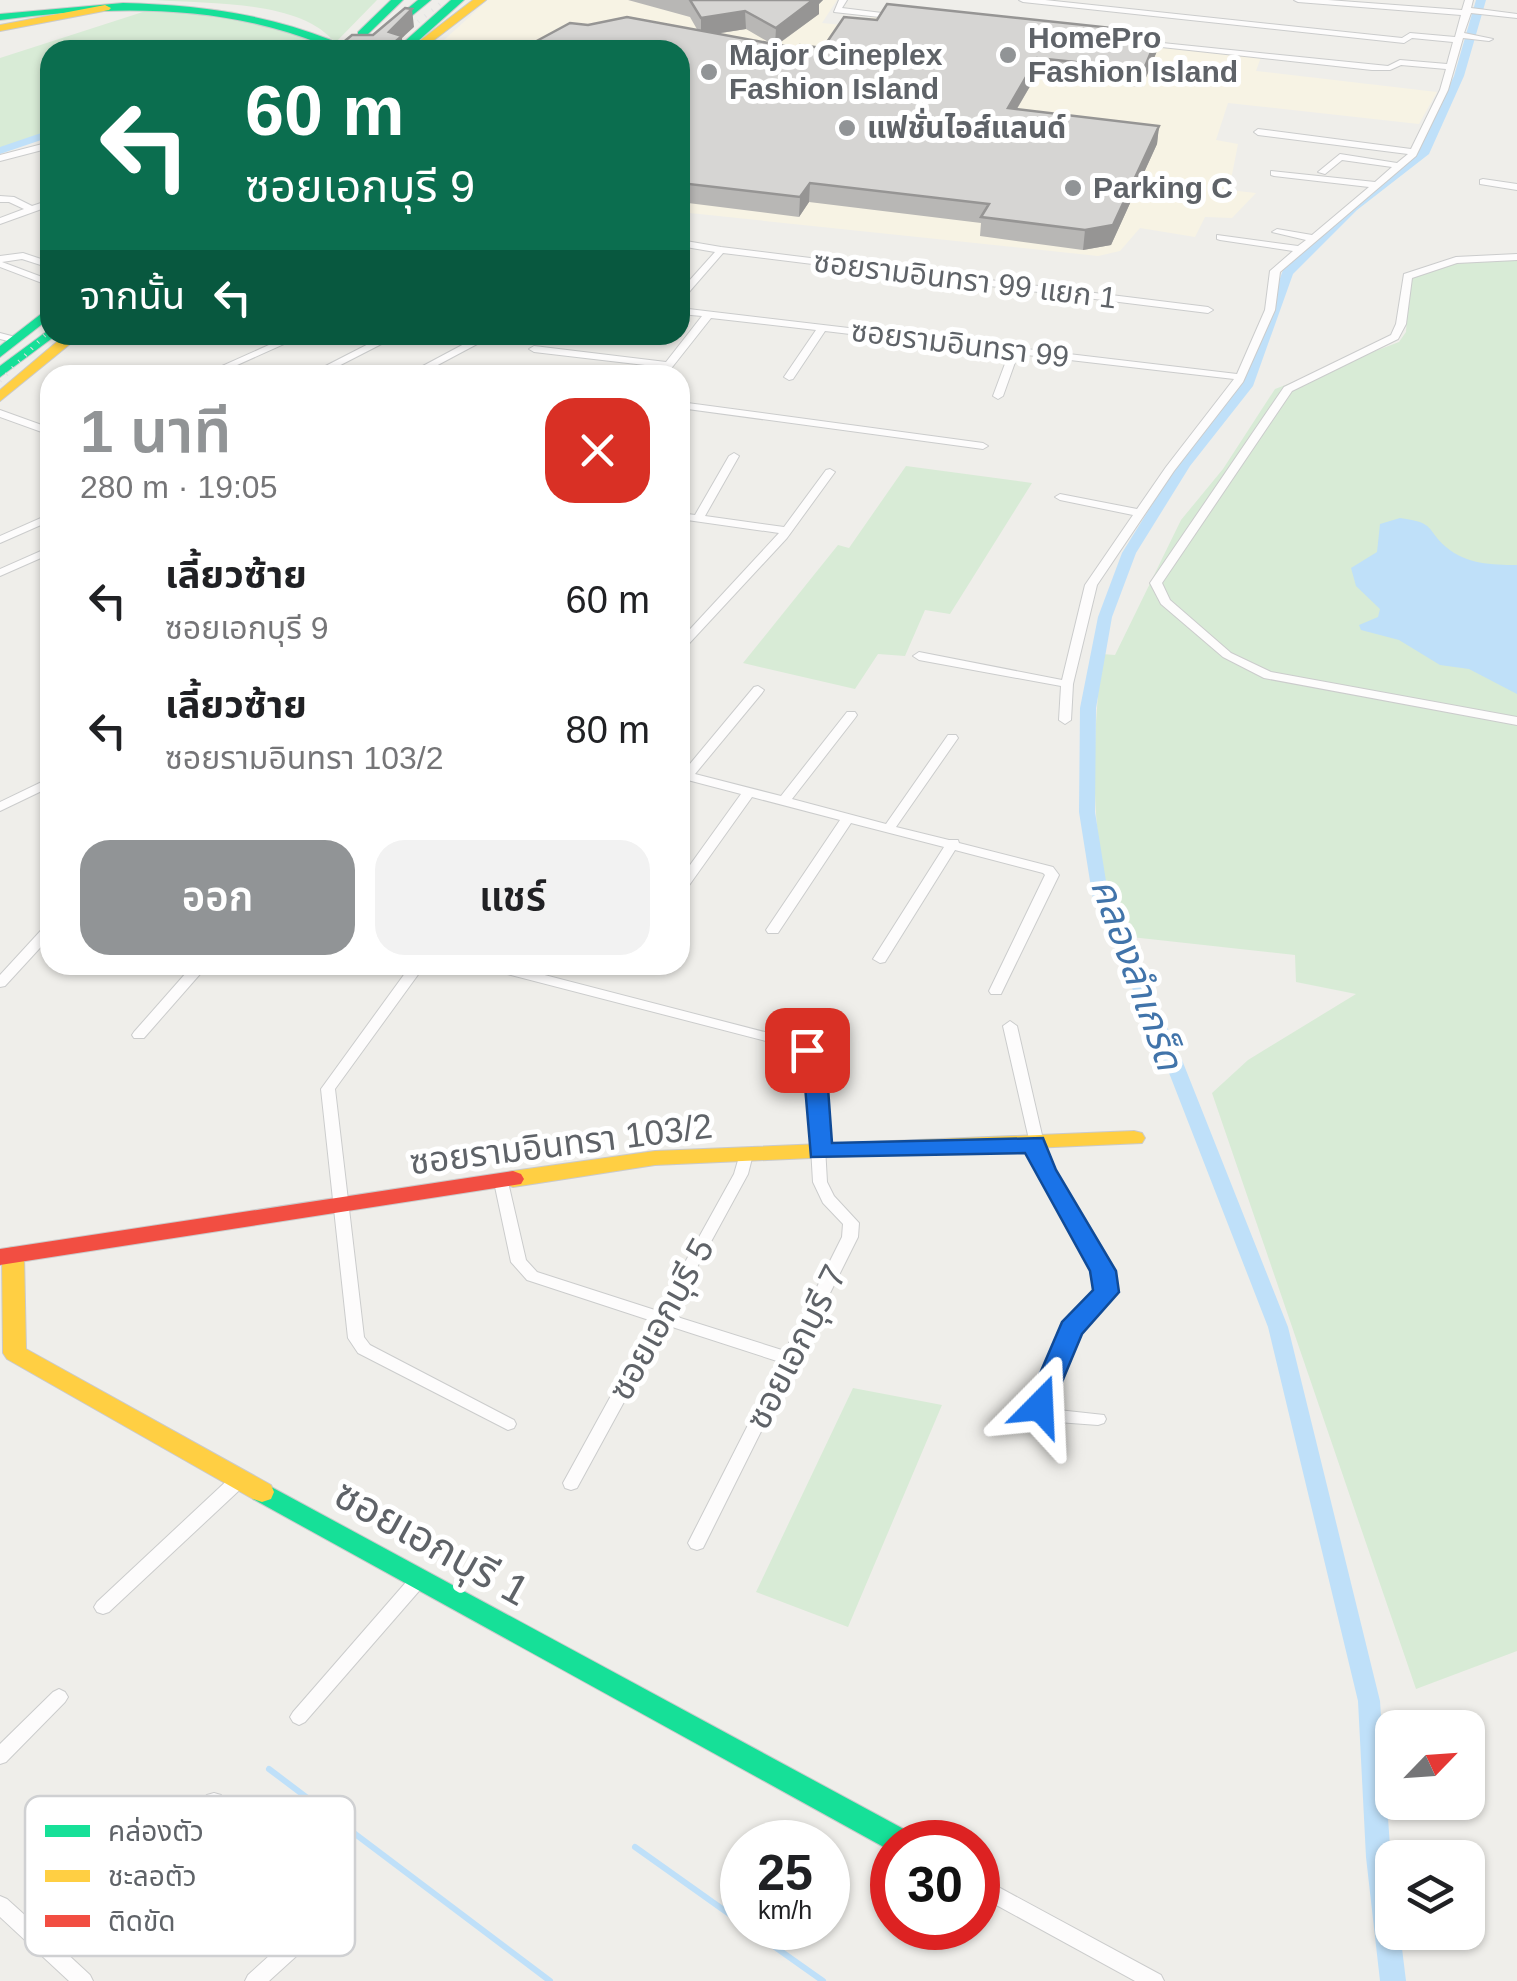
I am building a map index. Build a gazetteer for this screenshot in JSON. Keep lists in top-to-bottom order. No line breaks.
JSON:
{"streets":{"main road":["ซอยรามอินทรา 103/2","ซอยเอกบุรี 1"],"street":["ซอยรามอินทรา 99 แยก 1","ซอยรามอินทรา 99","ซอยเอกบุรี 5","ซอยเอกบุรี 7"]},"crossings":[["ซอยรามอินทรา 103/2","ซอยเอกบุรี 5"],["ซอยรามอินทรา 103/2","ซอยเอกบุรี 7"],["ซอยรามอินทรา 103/2","ซอยเอกบุรี 1"]],"water":["คลองลำเกร็ด"],"places":["HomePro Fashion Island","Major Cineplex Fashion Island","แฟชั่นไอส์แลนด์","Parking C"],"legend":["คล่องตัว","ชะลอตัว","ติดขัด"],"north":"top right","page":{"turn":["60 m","ซอยเอกบุรี 9"],"then":"จากนั้น","heading":["1 นาที","280 m · 19:05"],"list":[{"name":"เลี้ยวซ้าย","note":"ซอยเอกบุรี 9","value":"60 m"},{"name":"เลี้ยวซ้าย","note":"ซอยรามอินทรา 103/2","value":"80 m"}],"buttons":["ออก","แชร์"],"speed":"25 km/h","limit":"30"}}
